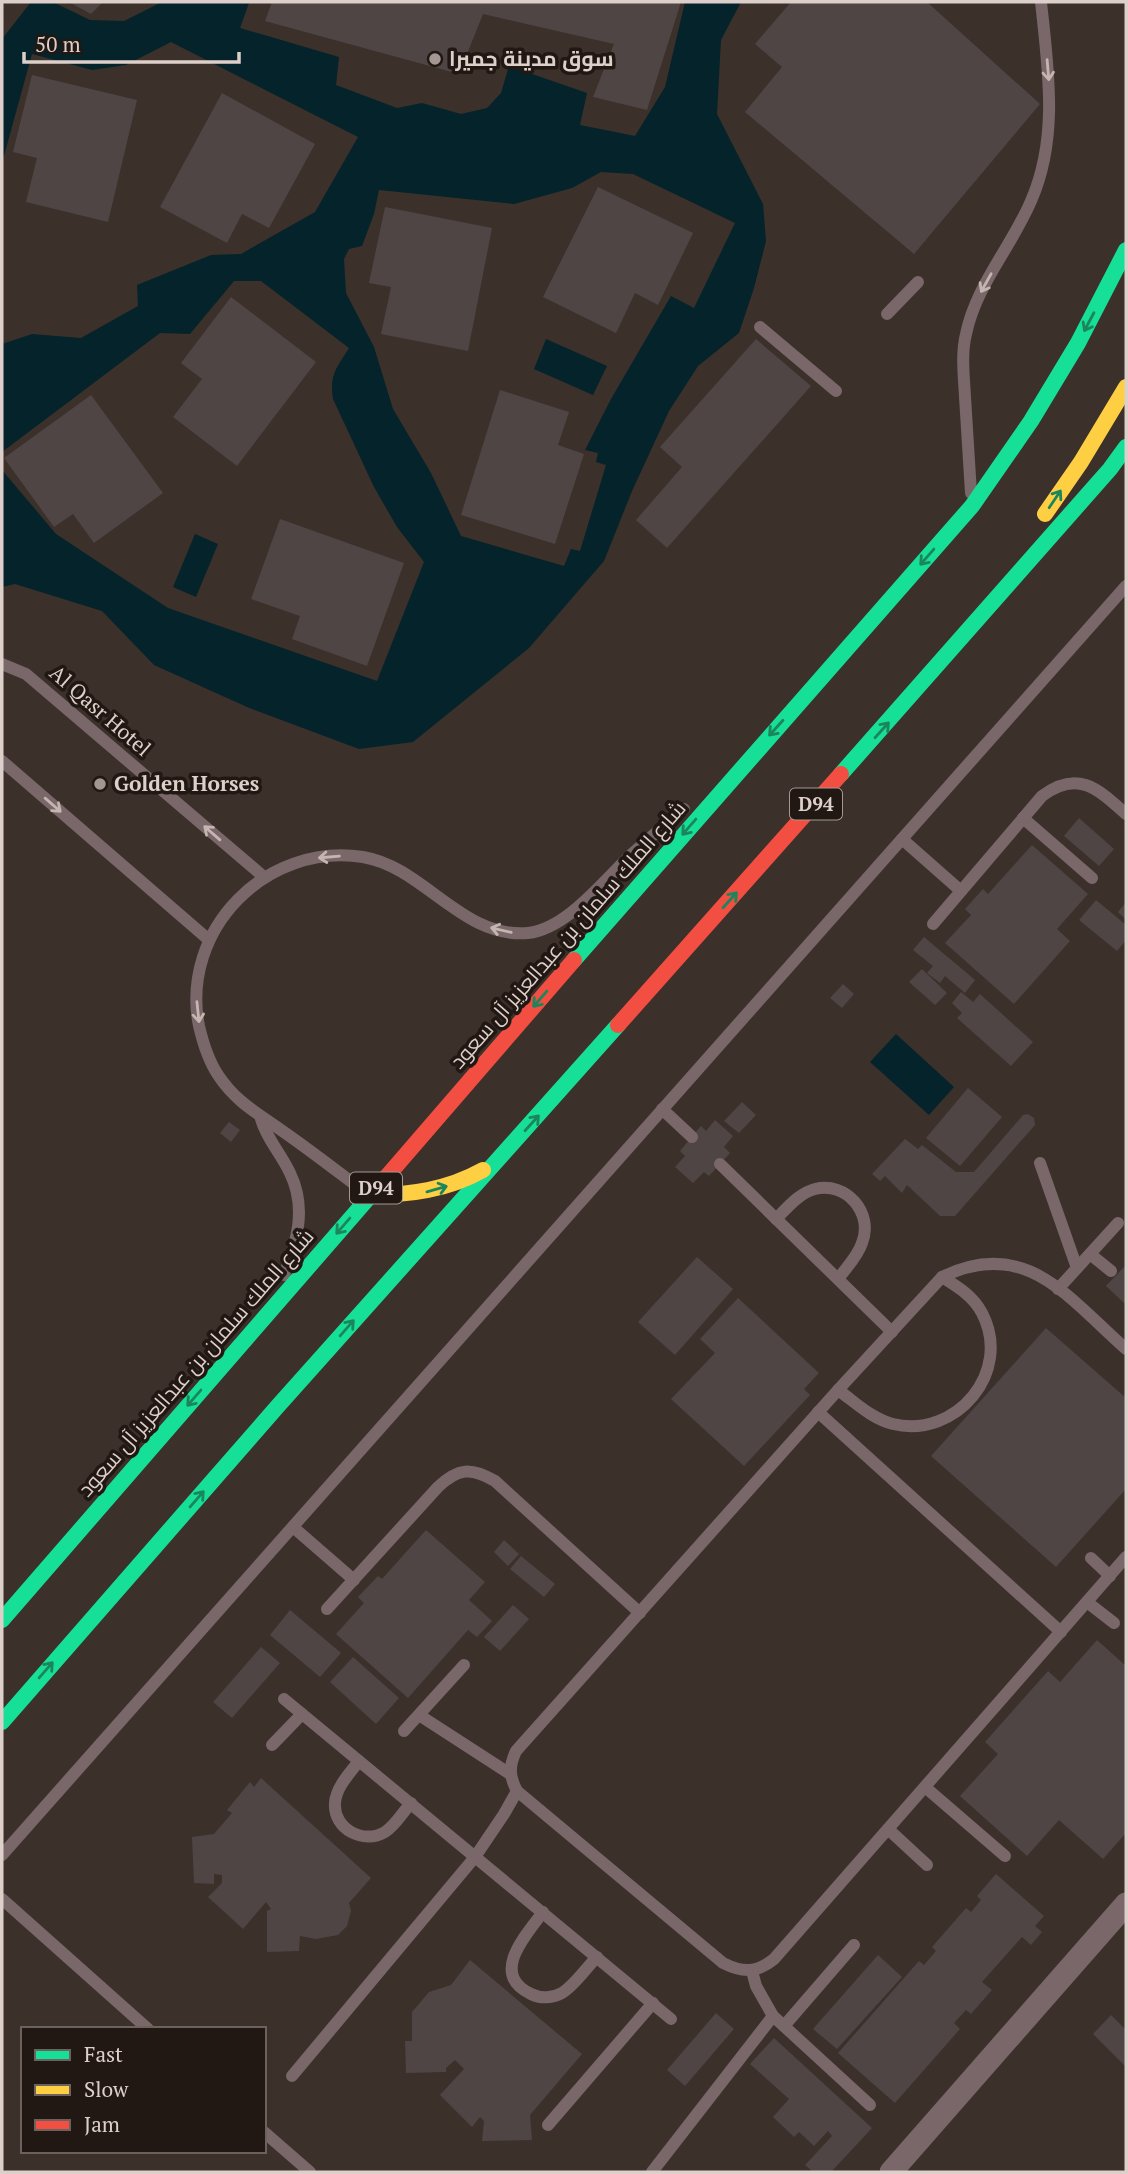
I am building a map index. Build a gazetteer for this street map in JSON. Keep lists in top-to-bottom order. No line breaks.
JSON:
{"streets":{"main road":["D94","شارع الملك سلمان بن عبدالعزيز آل سعود"],"lane":["Al Qasr Hotel"]},"places":["سوق مدينة جميرا","Golden Horses"],"legend":["Fast","Slow","Jam"],"scale_bar":"50 m"}
